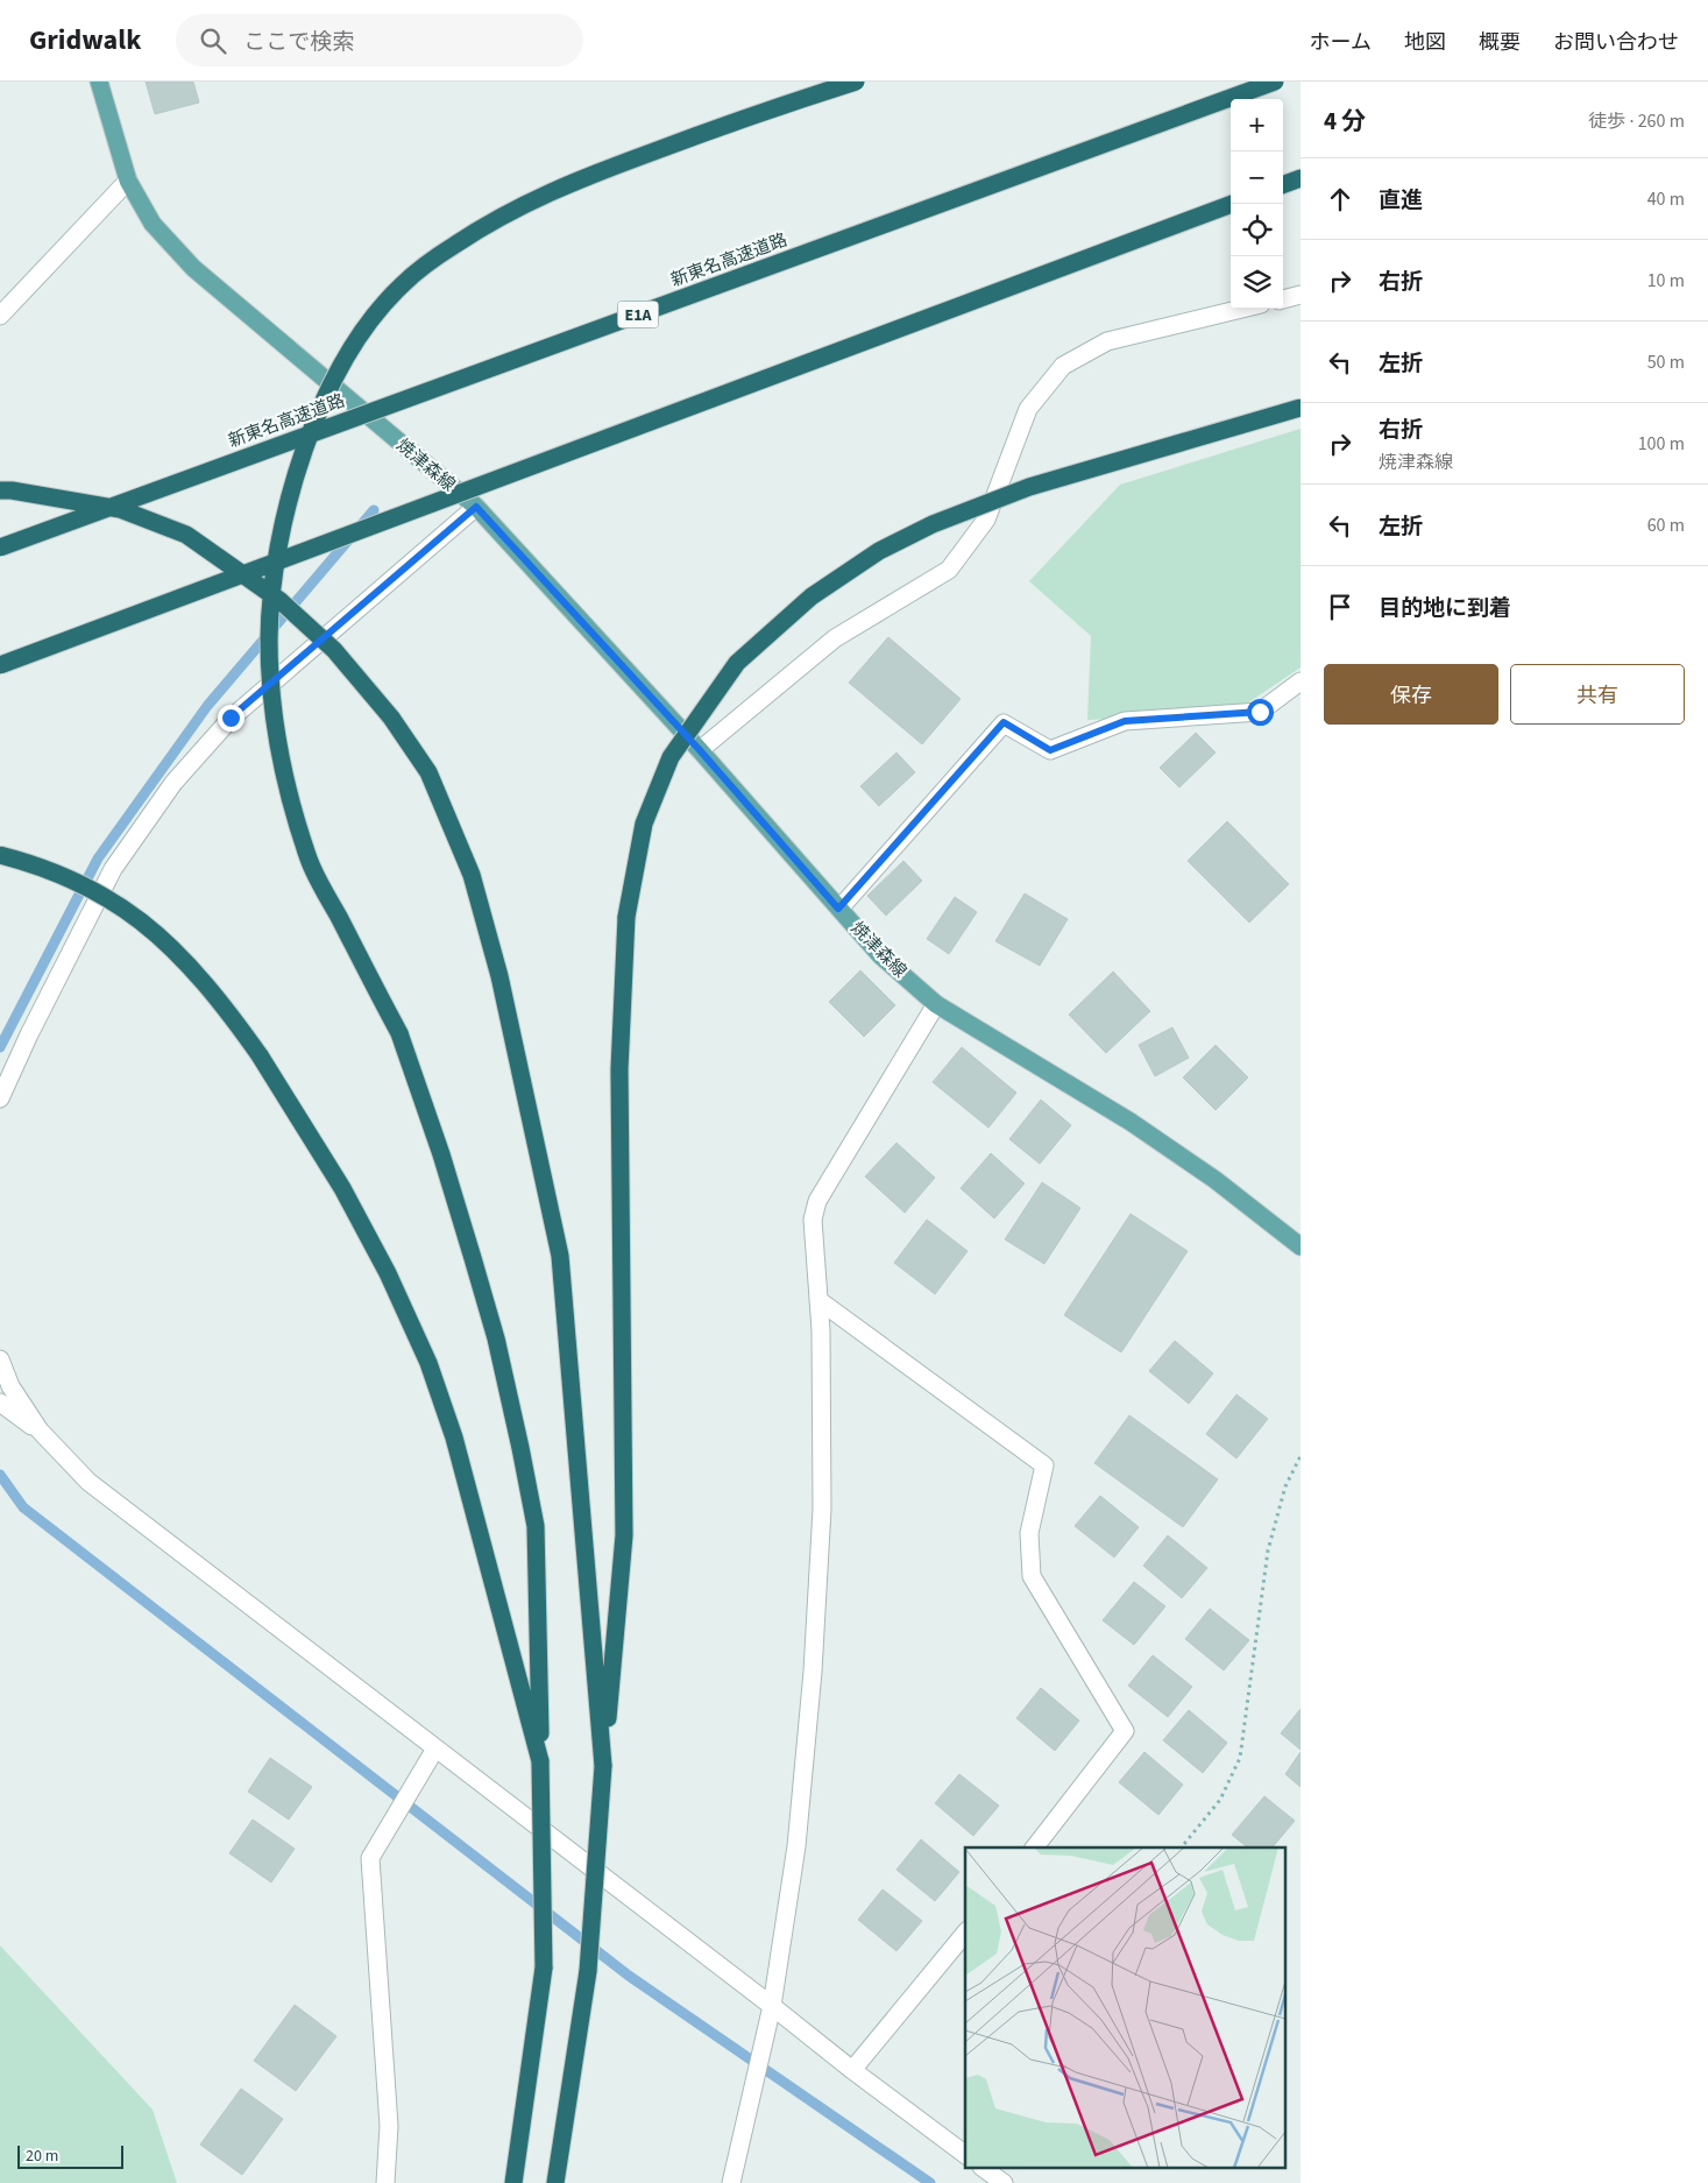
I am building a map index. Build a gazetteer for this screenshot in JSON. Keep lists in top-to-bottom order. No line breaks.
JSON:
{"streets":{"highway":["新東名高速道路","E1A"],"main road":["焼津森線"]},"scale_bar":"20 m","page":{"header":"Gridwalk","search":"ここで検索","nav":["ホーム","地図","概要","お問い合わせ"],"heading":["4 分","徒歩 · 260 m"],"map_buttons":["+","−"],"list":[["直進","40 m"],["右折","10 m"],["左折","50 m"],["右折","焼津森線","100 m"],["左折","60 m"],"目的地に到着"],"buttons":["保存","共有"],"scale":"20 m"}}
